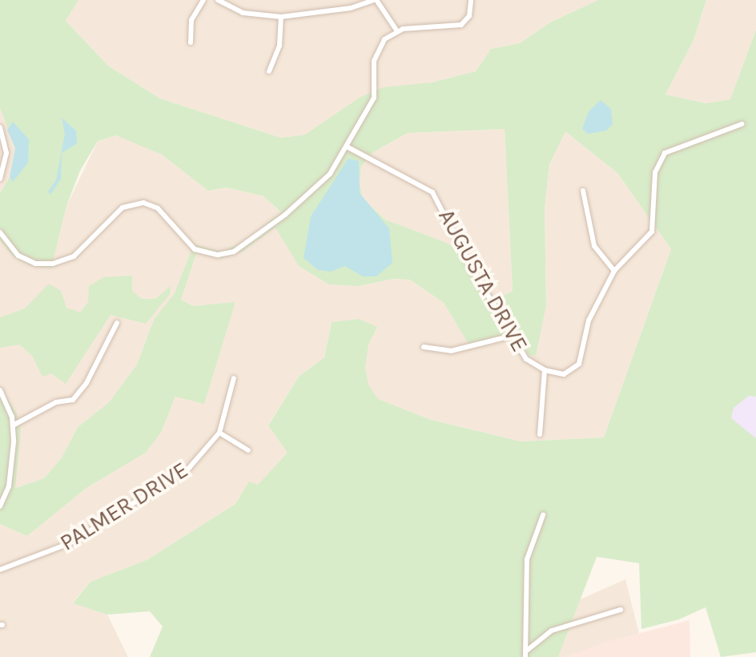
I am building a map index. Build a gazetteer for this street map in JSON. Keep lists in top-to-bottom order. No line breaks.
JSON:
{"streets":{"street":["AUGUSTA DRIVE","PALMER DRIVE"]}}
